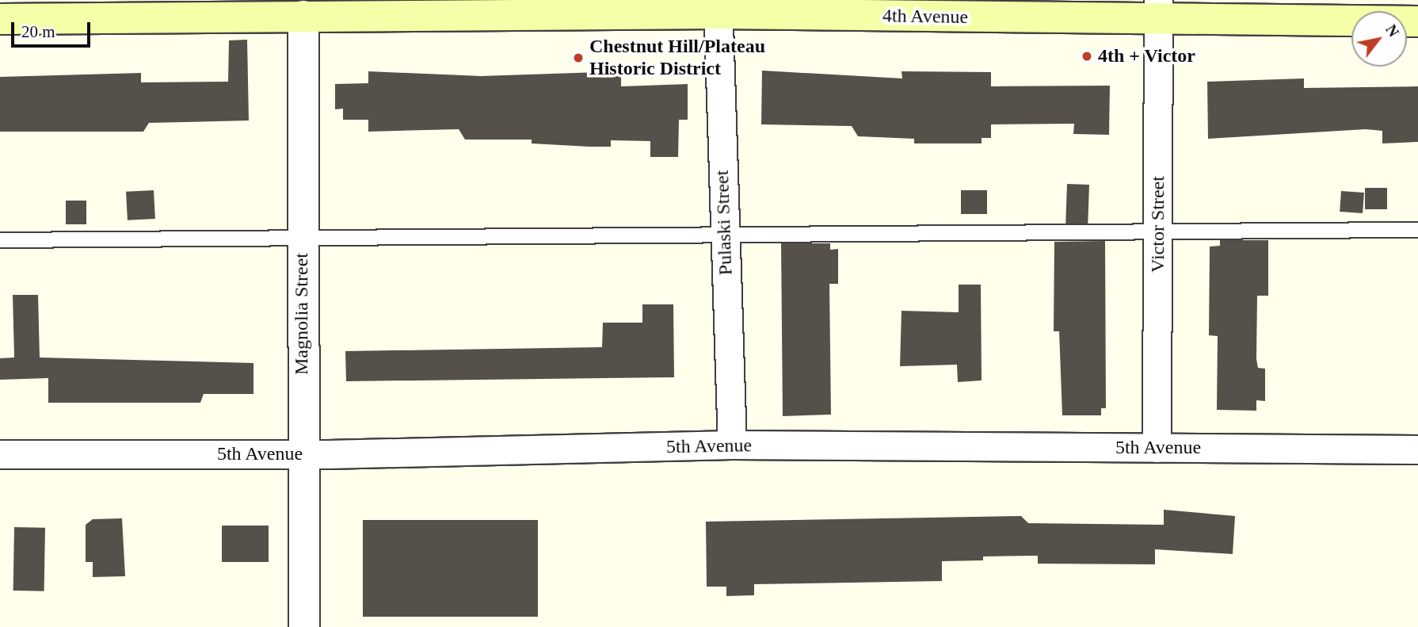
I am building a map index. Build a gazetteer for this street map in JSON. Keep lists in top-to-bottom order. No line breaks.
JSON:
{"streets":{"main road":["4th Avenue"],"street":["Pulaski Street","Victor Street","Magnolia Street","5th Avenue"]},"crossings":[["4th Avenue","Pulaski Street"],["4th Avenue","Victor Street"],["4th Avenue","Magnolia Street"],["Pulaski Street","5th Avenue"],["Victor Street","5th Avenue"],["Magnolia Street","5th Avenue"]],"places":["4th + Victor","Chestnut Hill/Plateau Historic District"],"scale_bar":"20 m","north":"top right"}
